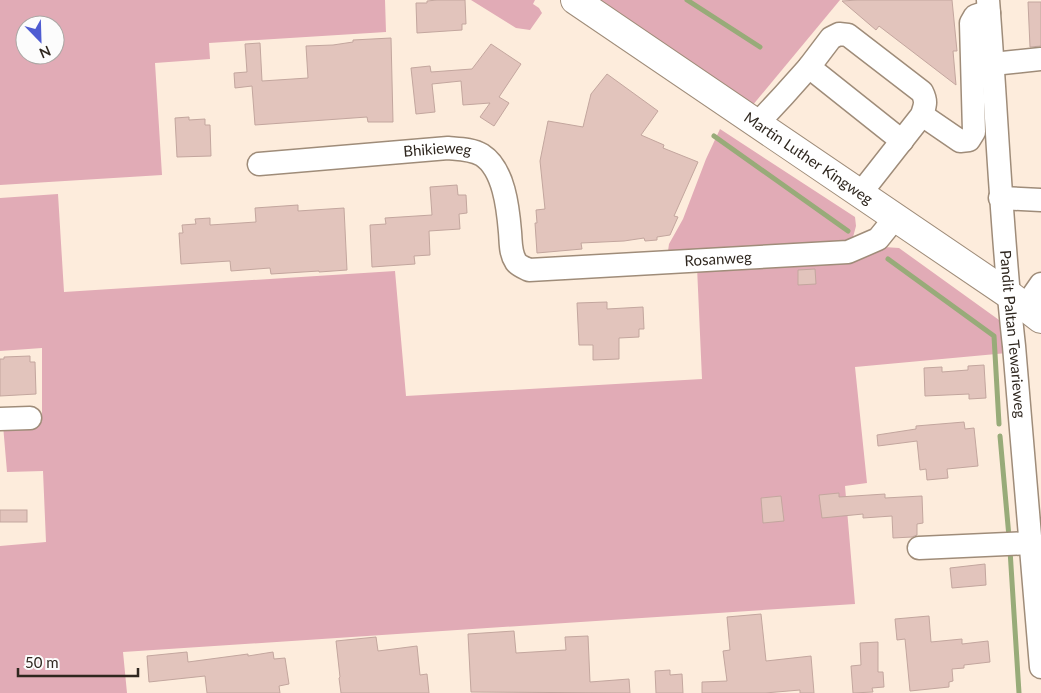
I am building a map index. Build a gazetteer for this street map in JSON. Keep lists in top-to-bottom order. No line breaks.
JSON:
{"streets":{"main road":["Martin Luther Kingweg"],"street":["Bhikieweg","Rosanweg","Pandit Paltan Tewarieweg"]},"crossings":[["Bhikieweg","Rosanweg"],["Martin Luther Kingweg","Rosanweg"],["Martin Luther Kingweg","Pandit Paltan Tewarieweg"]],"scale_bar":"50 m","north":"bottom right"}
